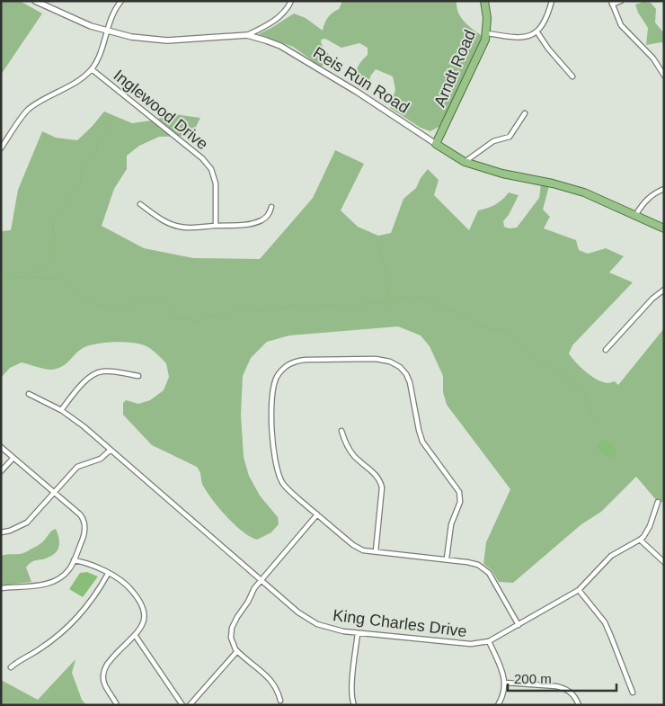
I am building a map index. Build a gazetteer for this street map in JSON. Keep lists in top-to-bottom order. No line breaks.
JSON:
{"streets":{"main road":["Arndt Road","Reis Run Road"],"street":["Inglewood Drive","King Charles Drive"]},"crossings":[["Arndt Road","Reis Run Road"]],"scale_bar":"200 m"}
